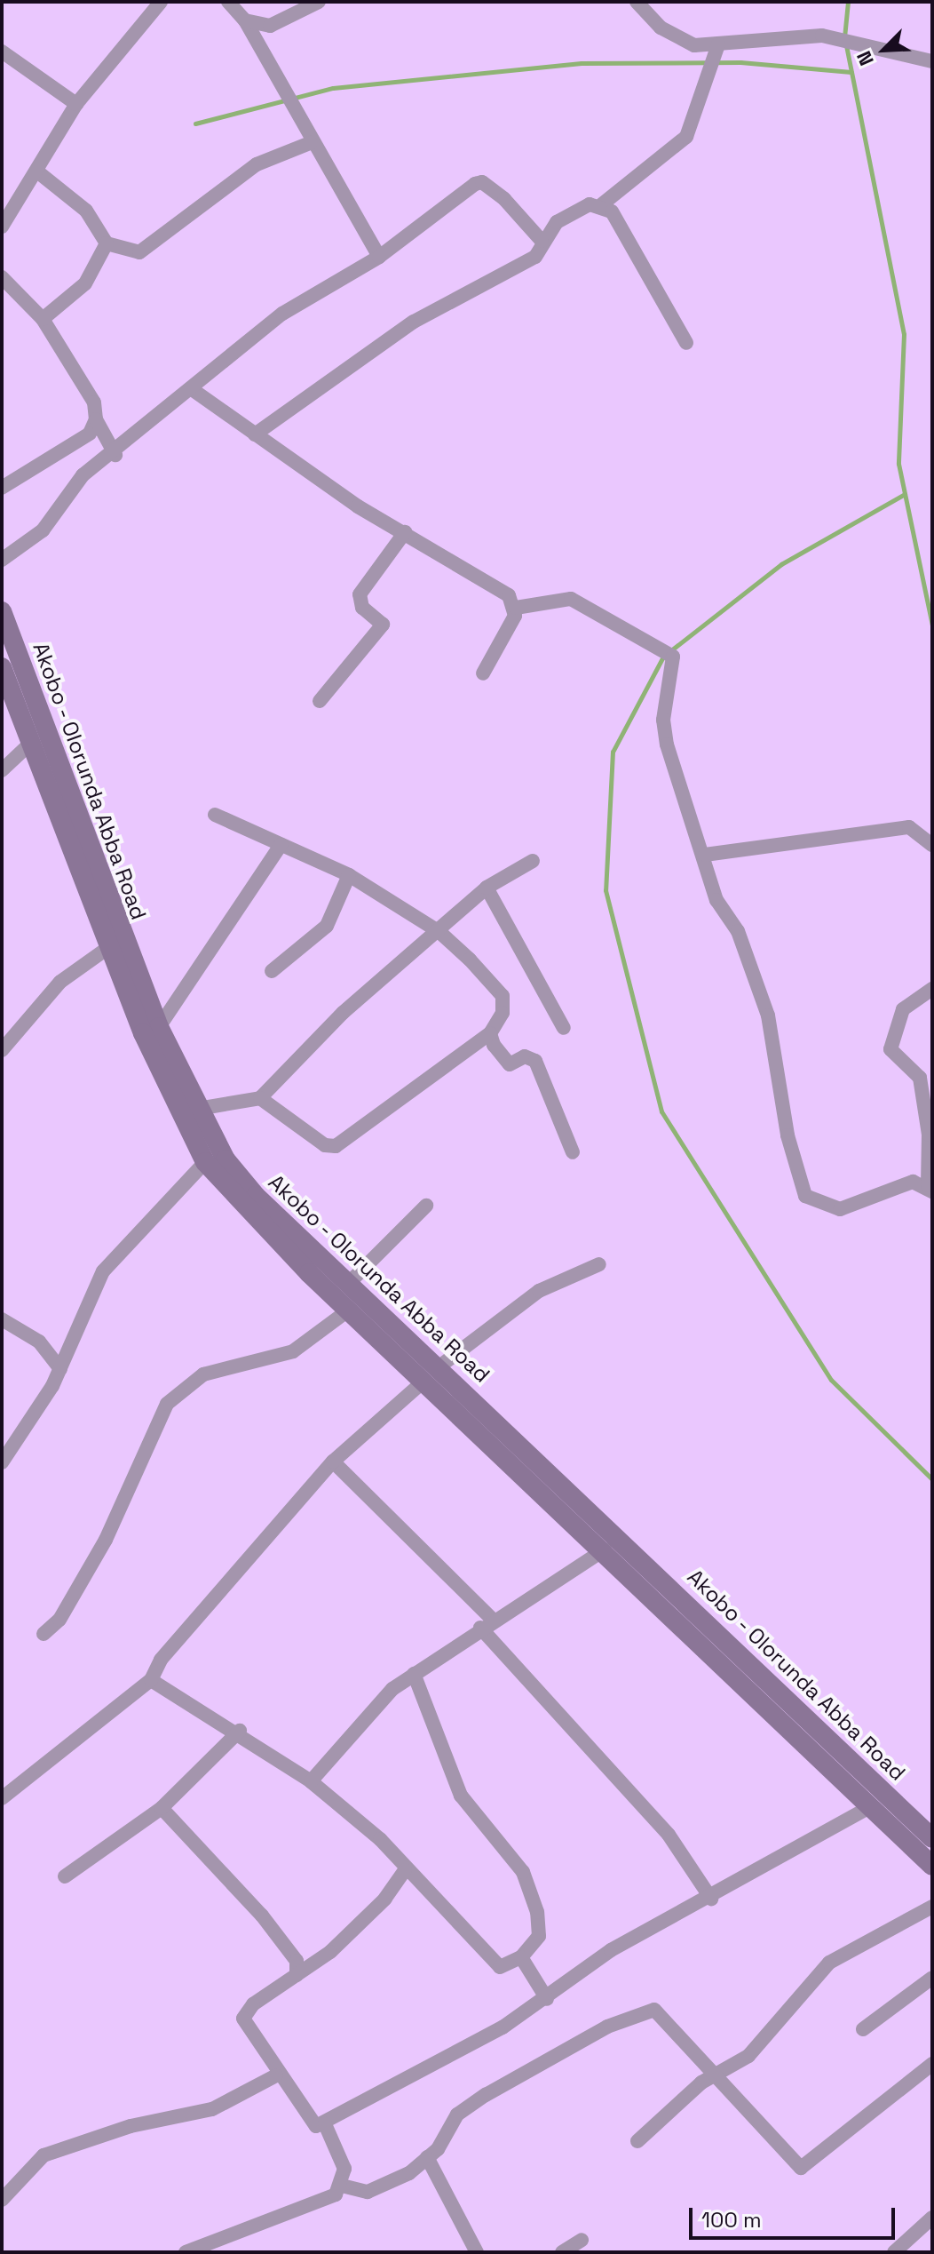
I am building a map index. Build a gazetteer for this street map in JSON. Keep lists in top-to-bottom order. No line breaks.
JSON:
{"streets":{"main road":["Akobo - Olorunda Abba Road"]},"scale_bar":"100 m","north":"bottom left"}
